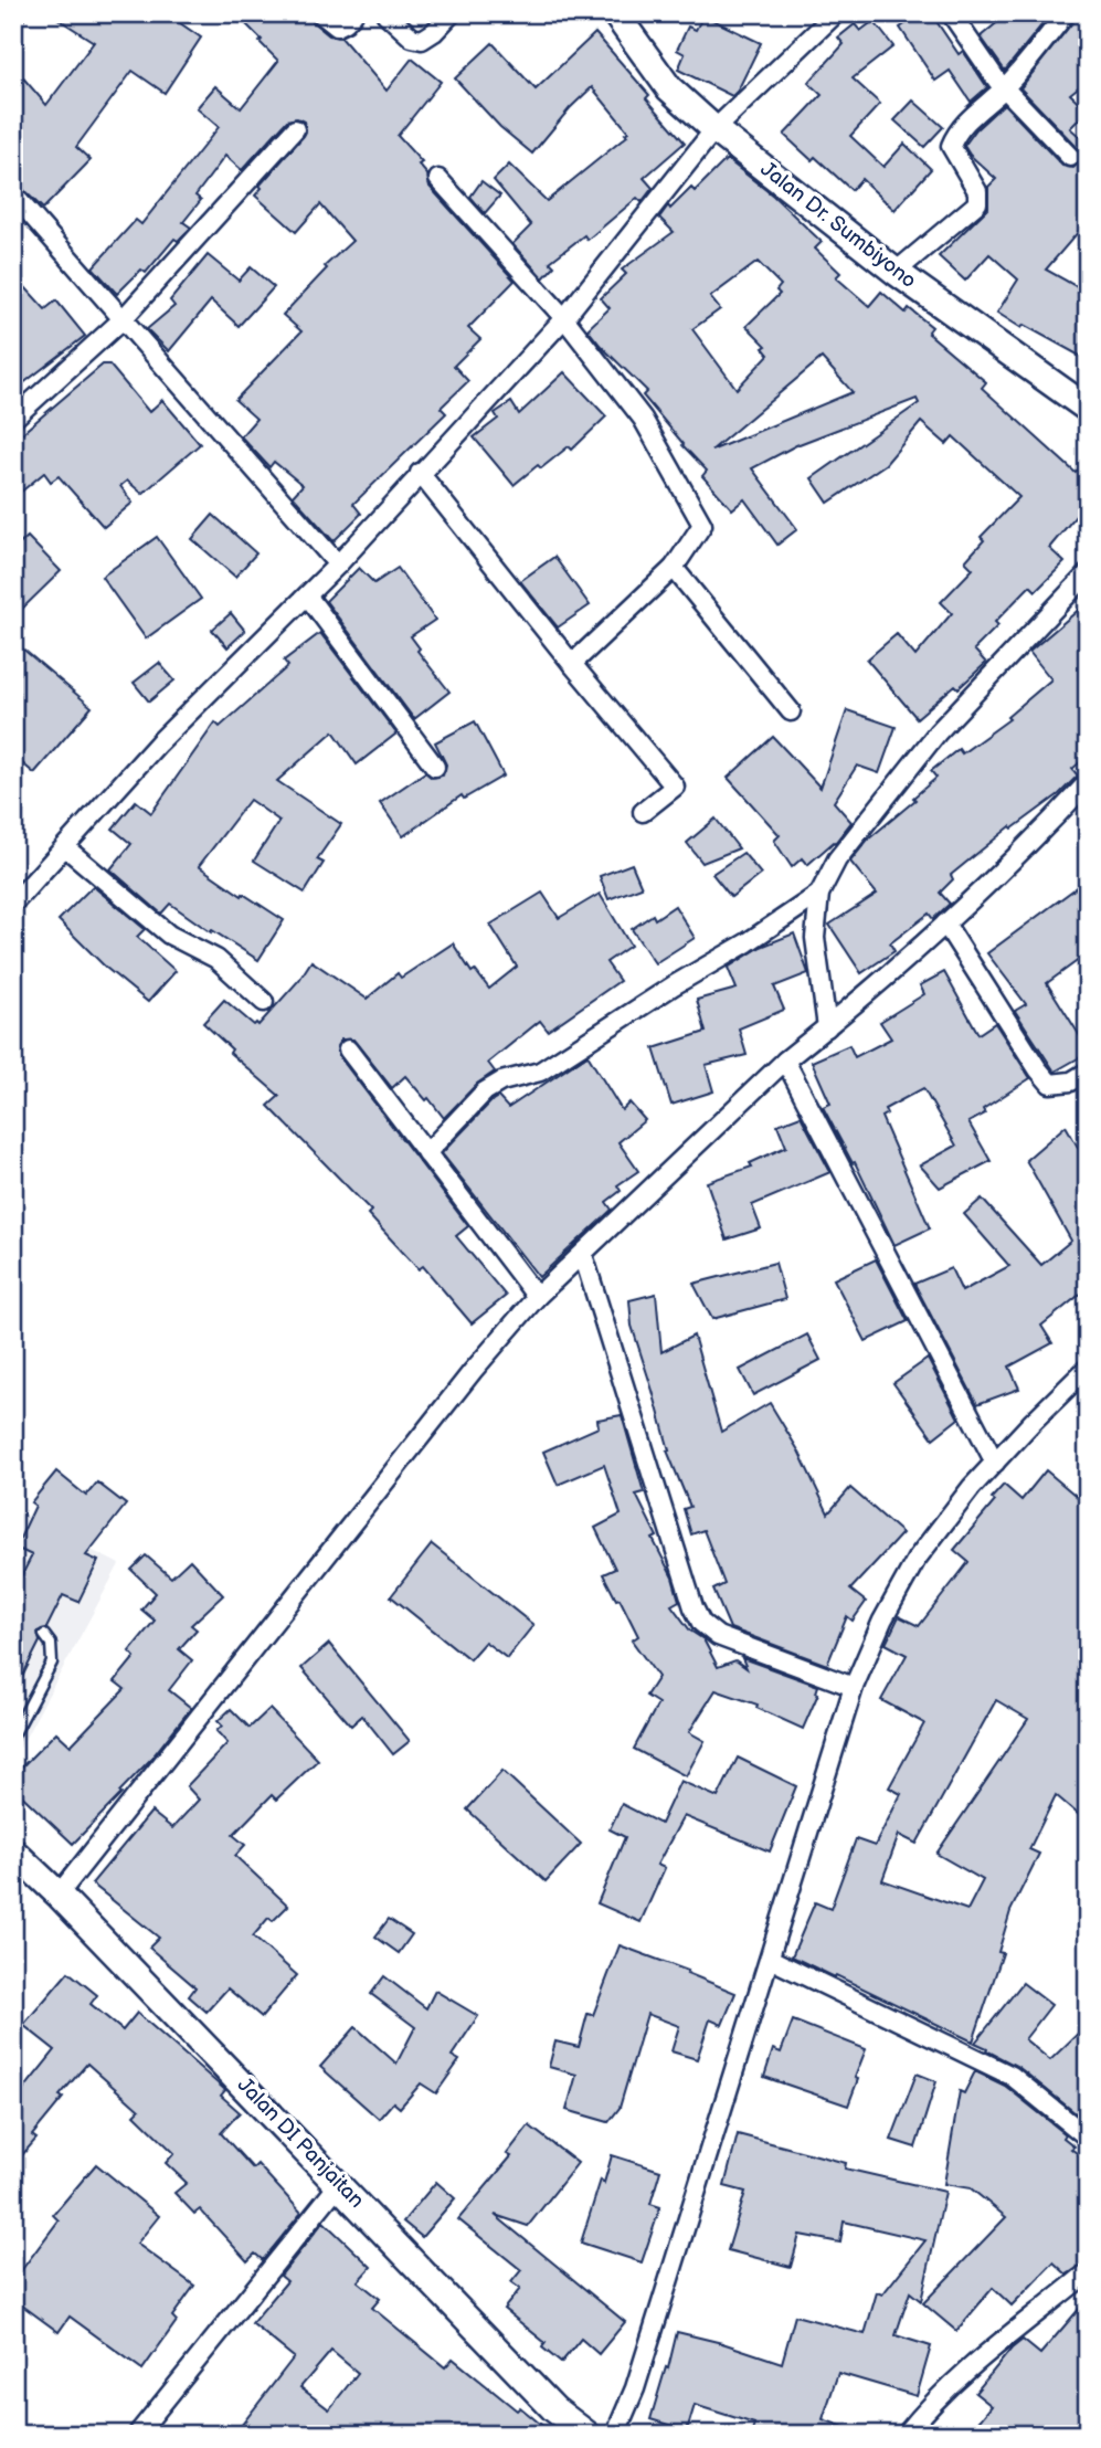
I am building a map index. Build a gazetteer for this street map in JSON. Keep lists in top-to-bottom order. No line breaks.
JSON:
{"streets":{"street":["Jalan Dr. Sumbiyono","Jalan DI Panjaitan"]}}
